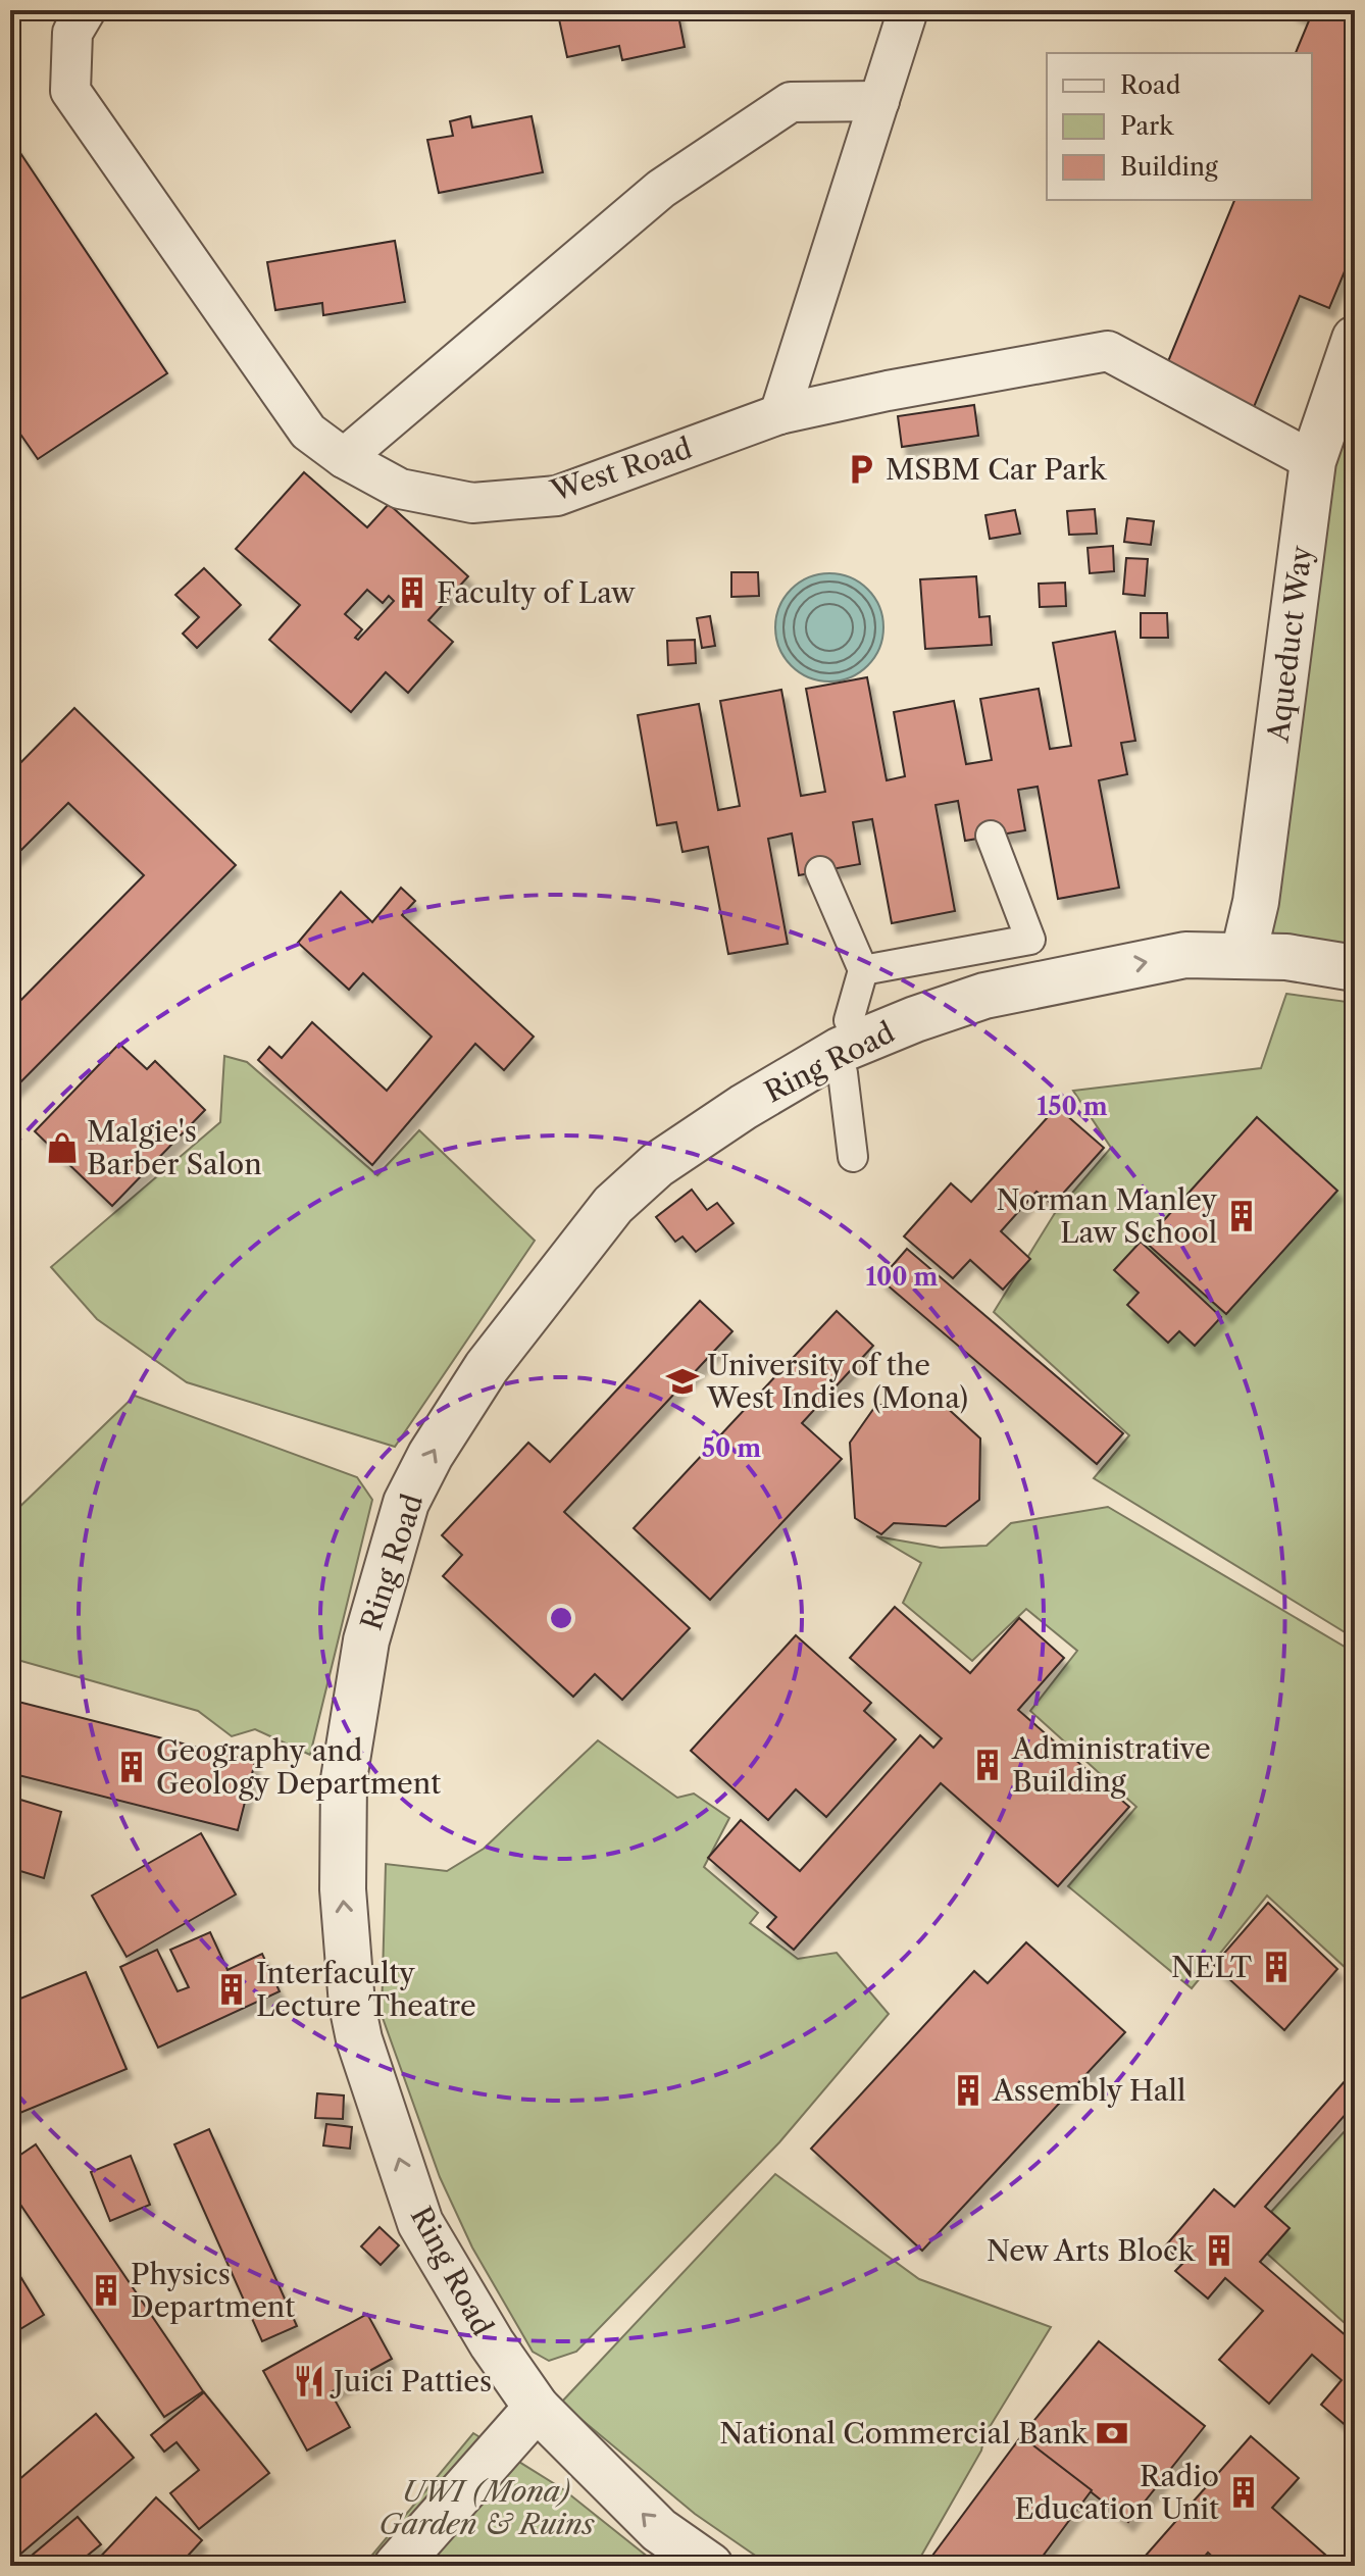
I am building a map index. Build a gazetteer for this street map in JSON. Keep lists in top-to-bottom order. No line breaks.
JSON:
{"streets":{"street":["West Road","Aqueduct Way","Ring Road"]},"crossings":[["West Road","Aqueduct Way"],["Aqueduct Way","Ring Road"]],"parks":["UWI (Mona) Garden & Ruins"],"places":{"parking":["MSBM Car Park"],"building":["Faculty of Law","Norman Manley Law School","Administrative Building","Geography and Geology Department","NELT","Interfaculty Lecture Theatre","Assembly Hall","New Arts Block","Physics Department","Radio Education Unit"],"shop":["Malgie's Barber Salon"],"school or university":["University of the West Indies (Mona)"],"restaurant":["Juici Patties"],"bank":["National Commercial Bank"]},"legend":["Road","Park","Building"],"rings":["150 m","100 m","50 m"]}
